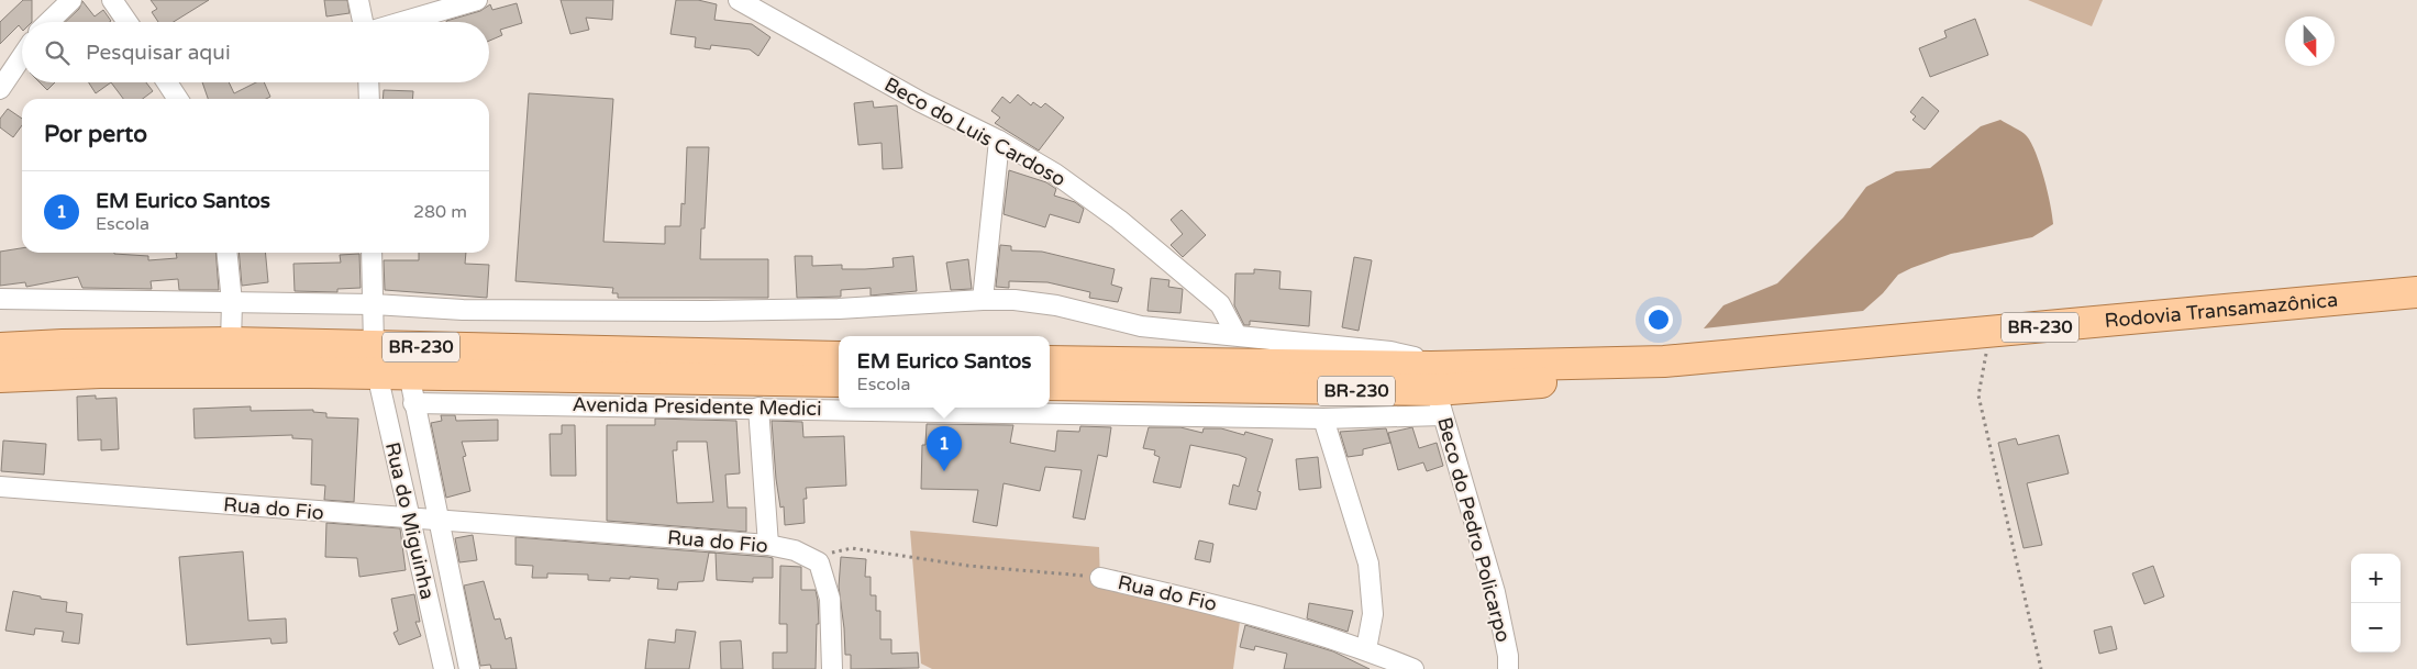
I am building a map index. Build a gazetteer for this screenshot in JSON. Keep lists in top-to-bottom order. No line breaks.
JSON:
{"streets":{"main road":["Rodovia Transamazônica","BR-230"],"street":["Beco do Luis Cardoso","Avenida Presidente Medici","Rua do Fio","Rua do Miguinha","Beco do Pedro Policarpo"]},"crossings":[["Rodovia Transamazônica","BR-230"],["Rodovia Transamazônica","Avenida Presidente Medici"],["Rodovia Transamazônica","Beco do Pedro Policarpo"],["BR-230","Avenida Presidente Medici"],["BR-230","Rua do Miguinha"],["BR-230","Beco do Pedro Policarpo"],["Avenida Presidente Medici","Rua do Miguinha"],["Avenida Presidente Medici","Beco do Pedro Policarpo"],["Rua do Fio","Rua do Miguinha"]],"north":"bottom","page":{"search":"Pesquisar aqui","heading":"Por perto","list":[{"mark":"1","name":"EM Eurico Santos","note":"Escola","value":"280 m"}],"popup":["EM Eurico Santos","Escola"],"pins":"1","map_buttons":["+","−"]}}
